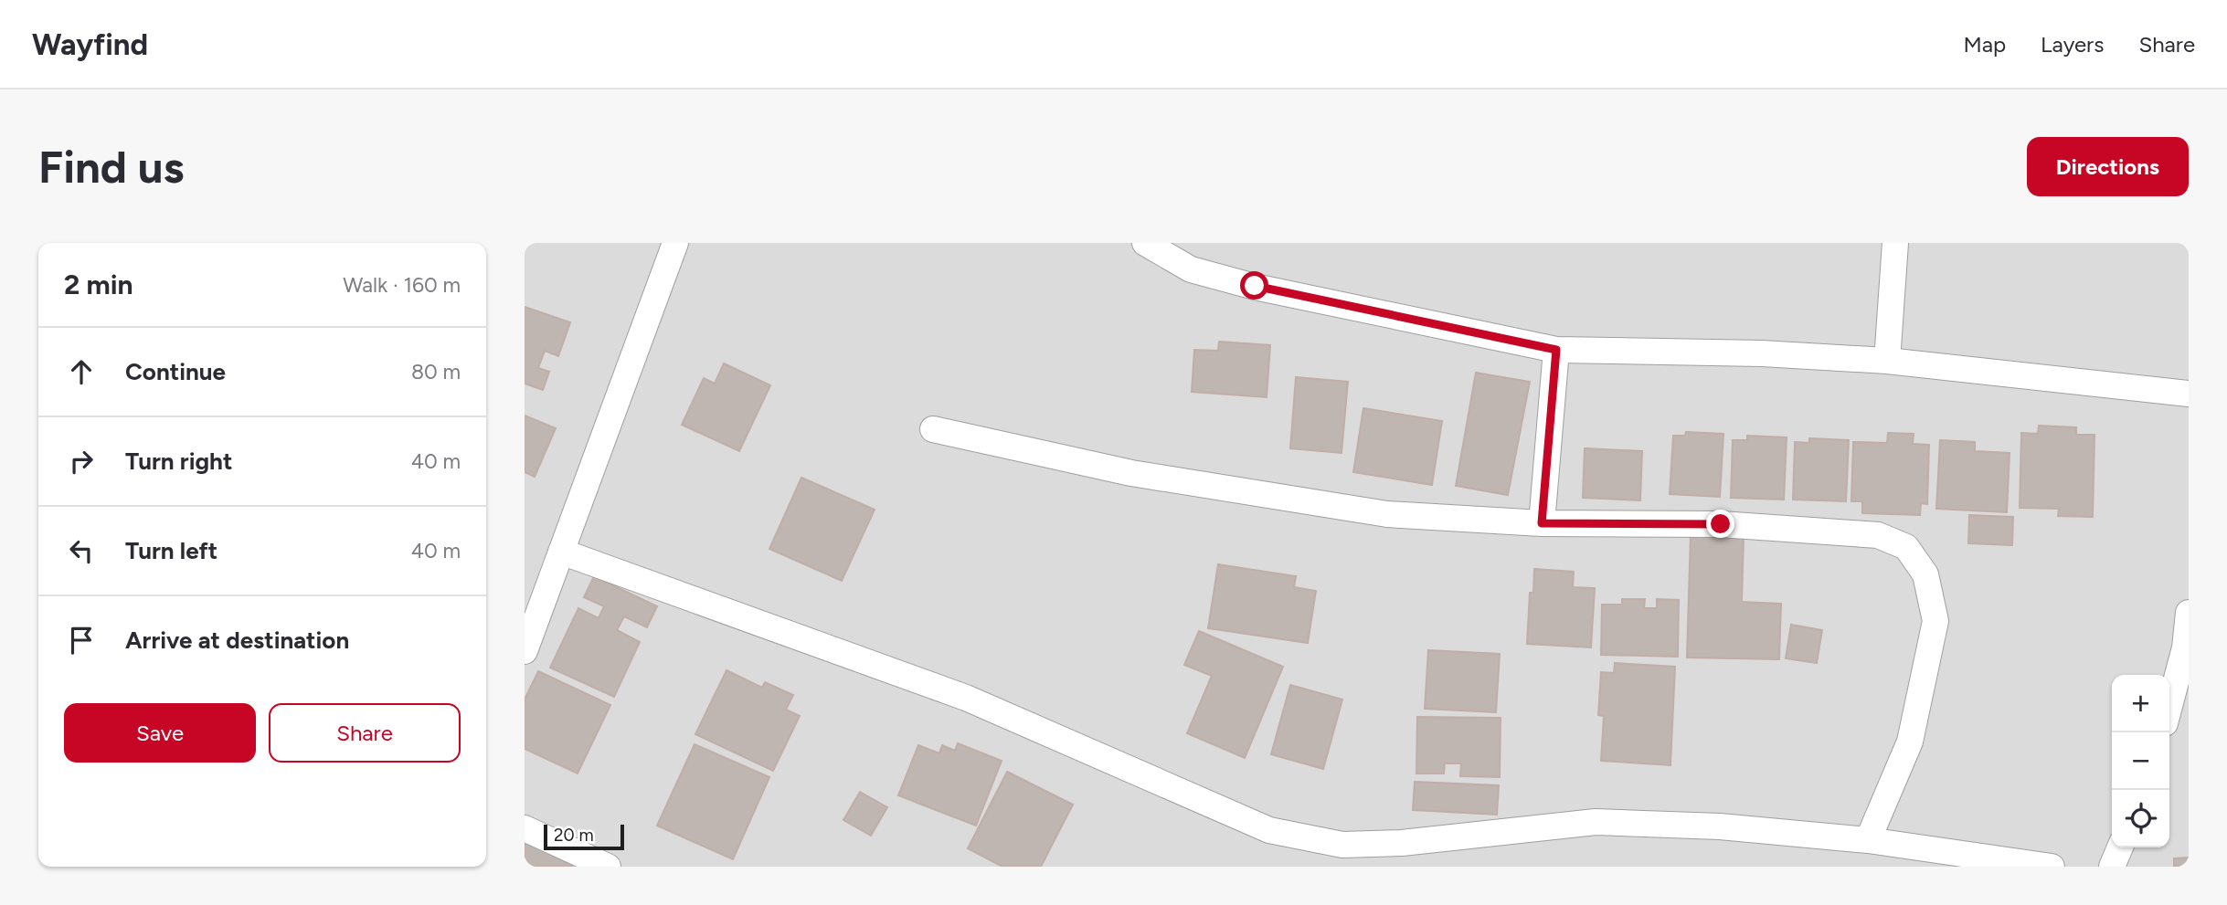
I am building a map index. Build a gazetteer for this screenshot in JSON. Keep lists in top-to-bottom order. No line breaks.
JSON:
{"scale_bar":"20 m","page":{"header":"Wayfind","nav":["Map","Layers","Share"],"buttons":["Directions",["Save","Share"]],"title":"Find us","heading":["2 min","Walk · 160 m"],"list":[["Continue","80 m"],["Turn right","40 m"],["Turn left","40 m"],"Arrive at destination"],"map_buttons":["+","−"],"scale":"20 m"}}
